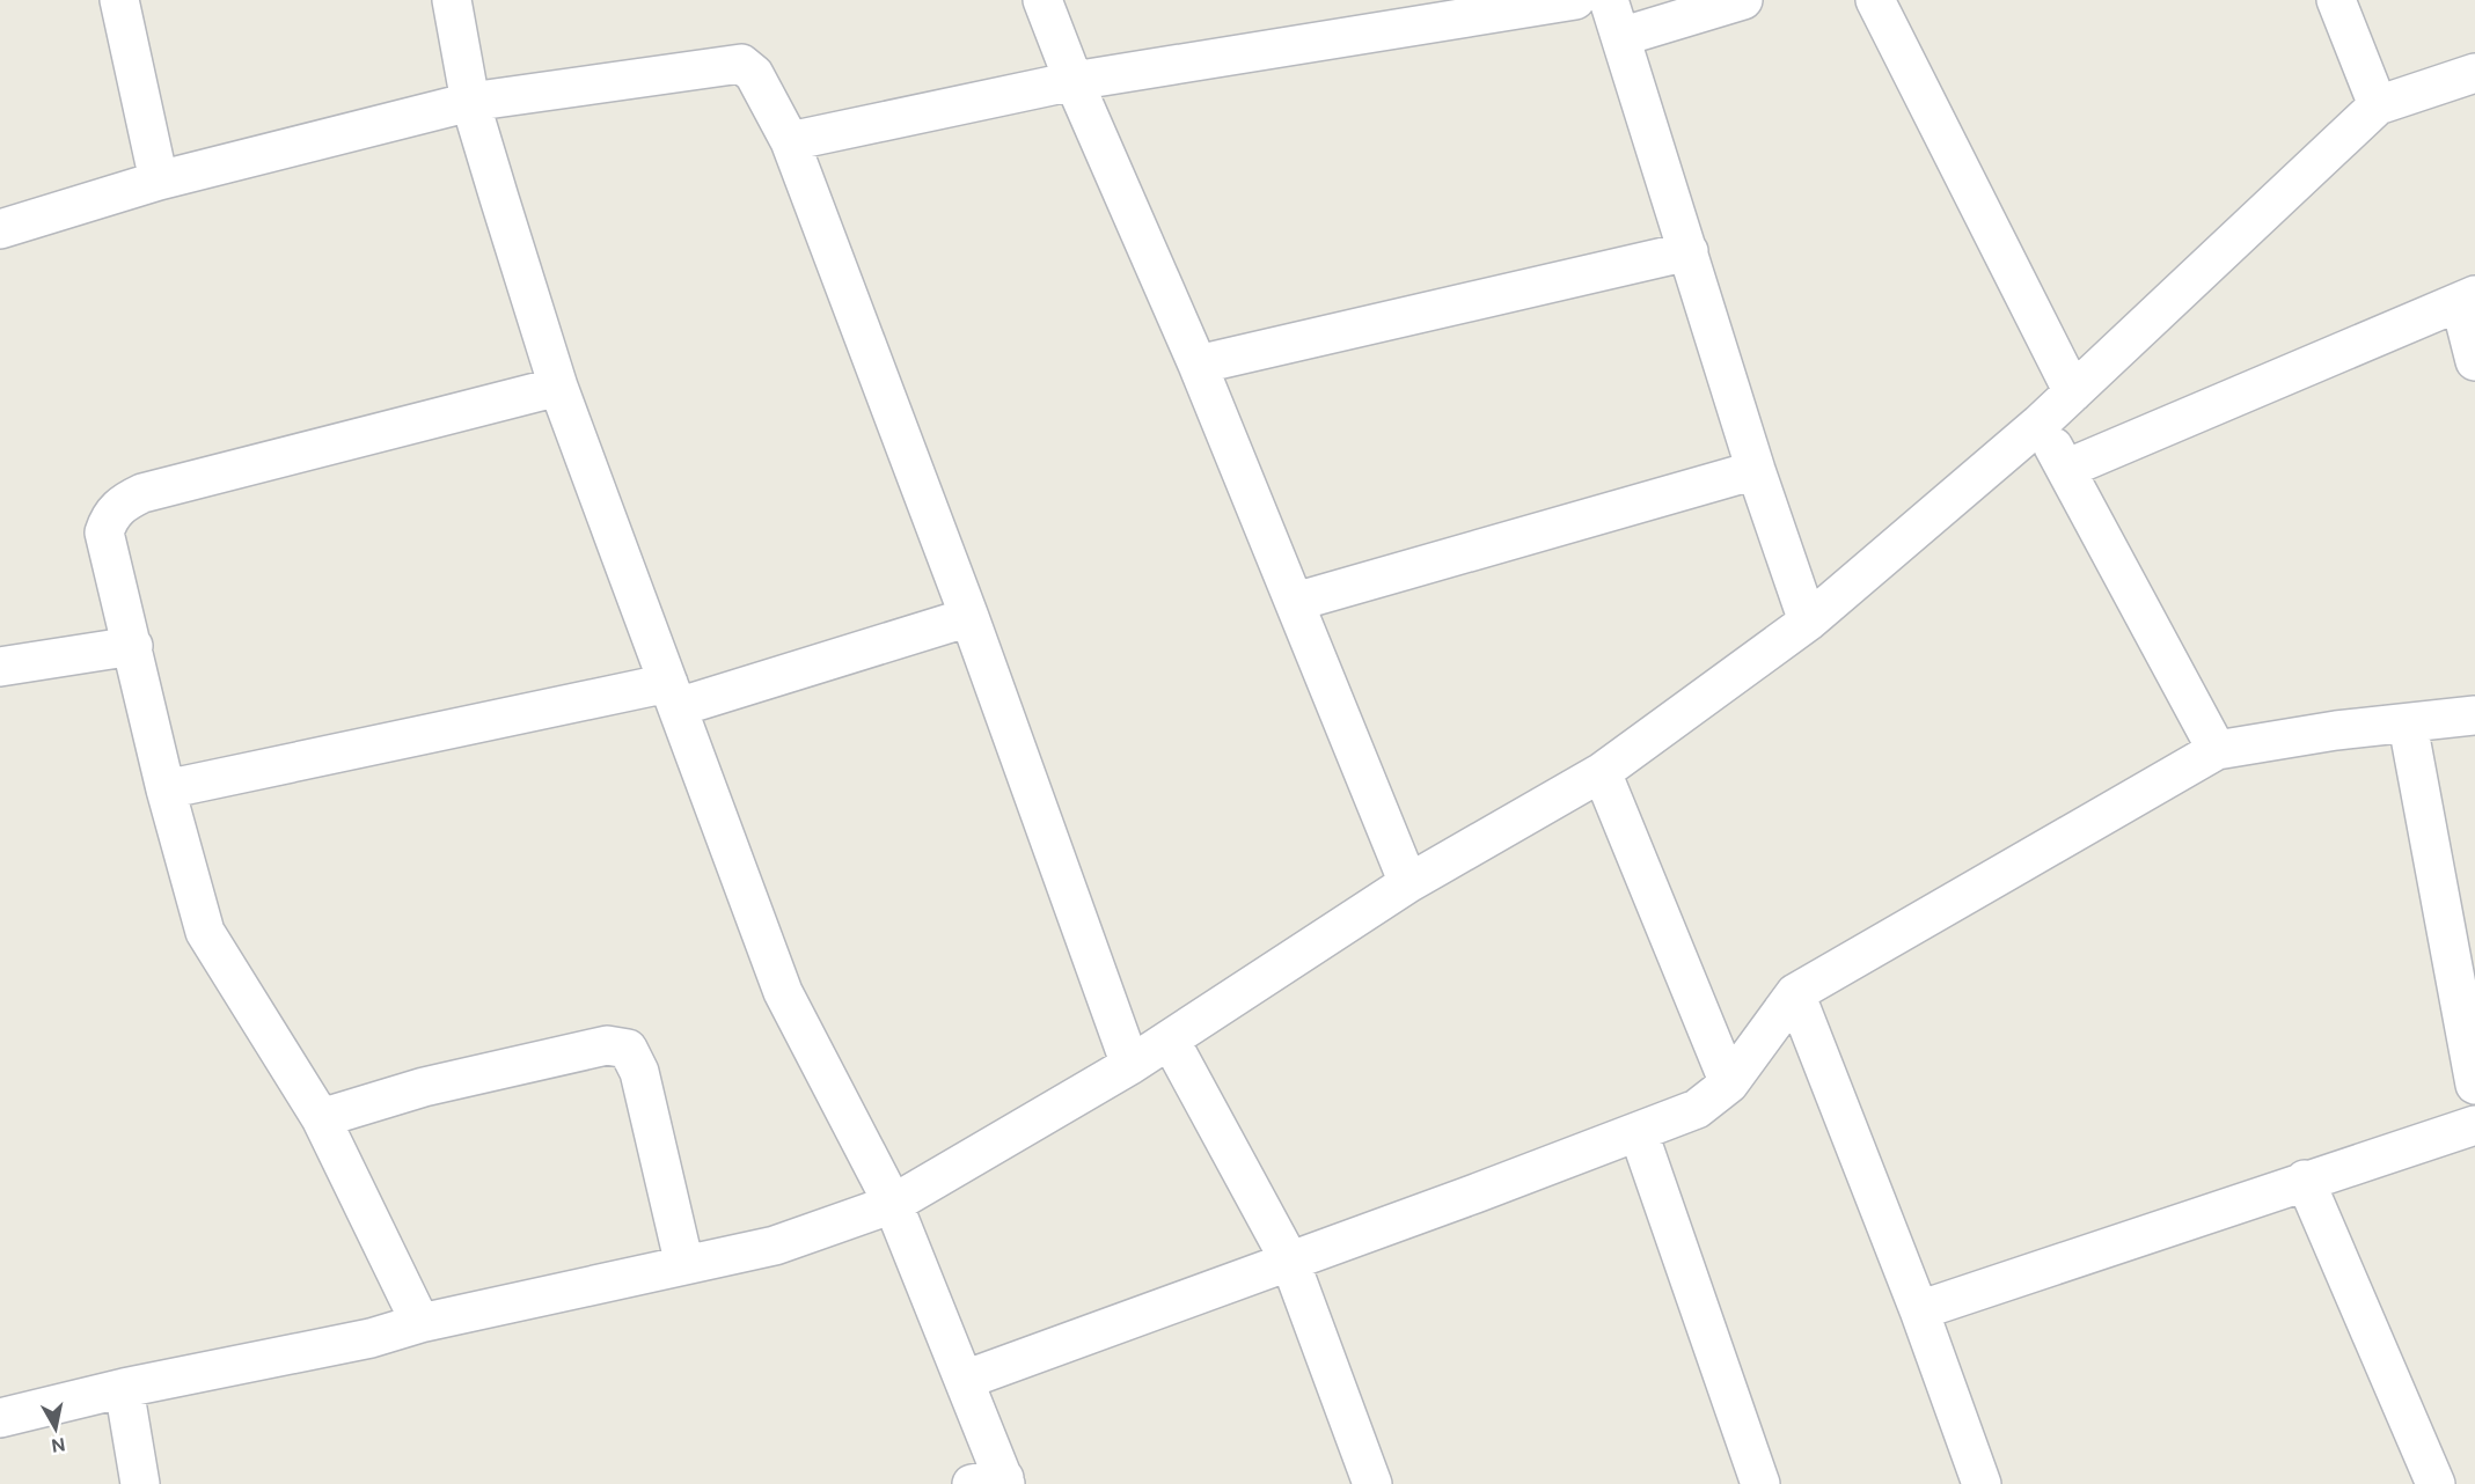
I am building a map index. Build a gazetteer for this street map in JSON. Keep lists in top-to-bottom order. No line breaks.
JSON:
{"north":"bottom"}
